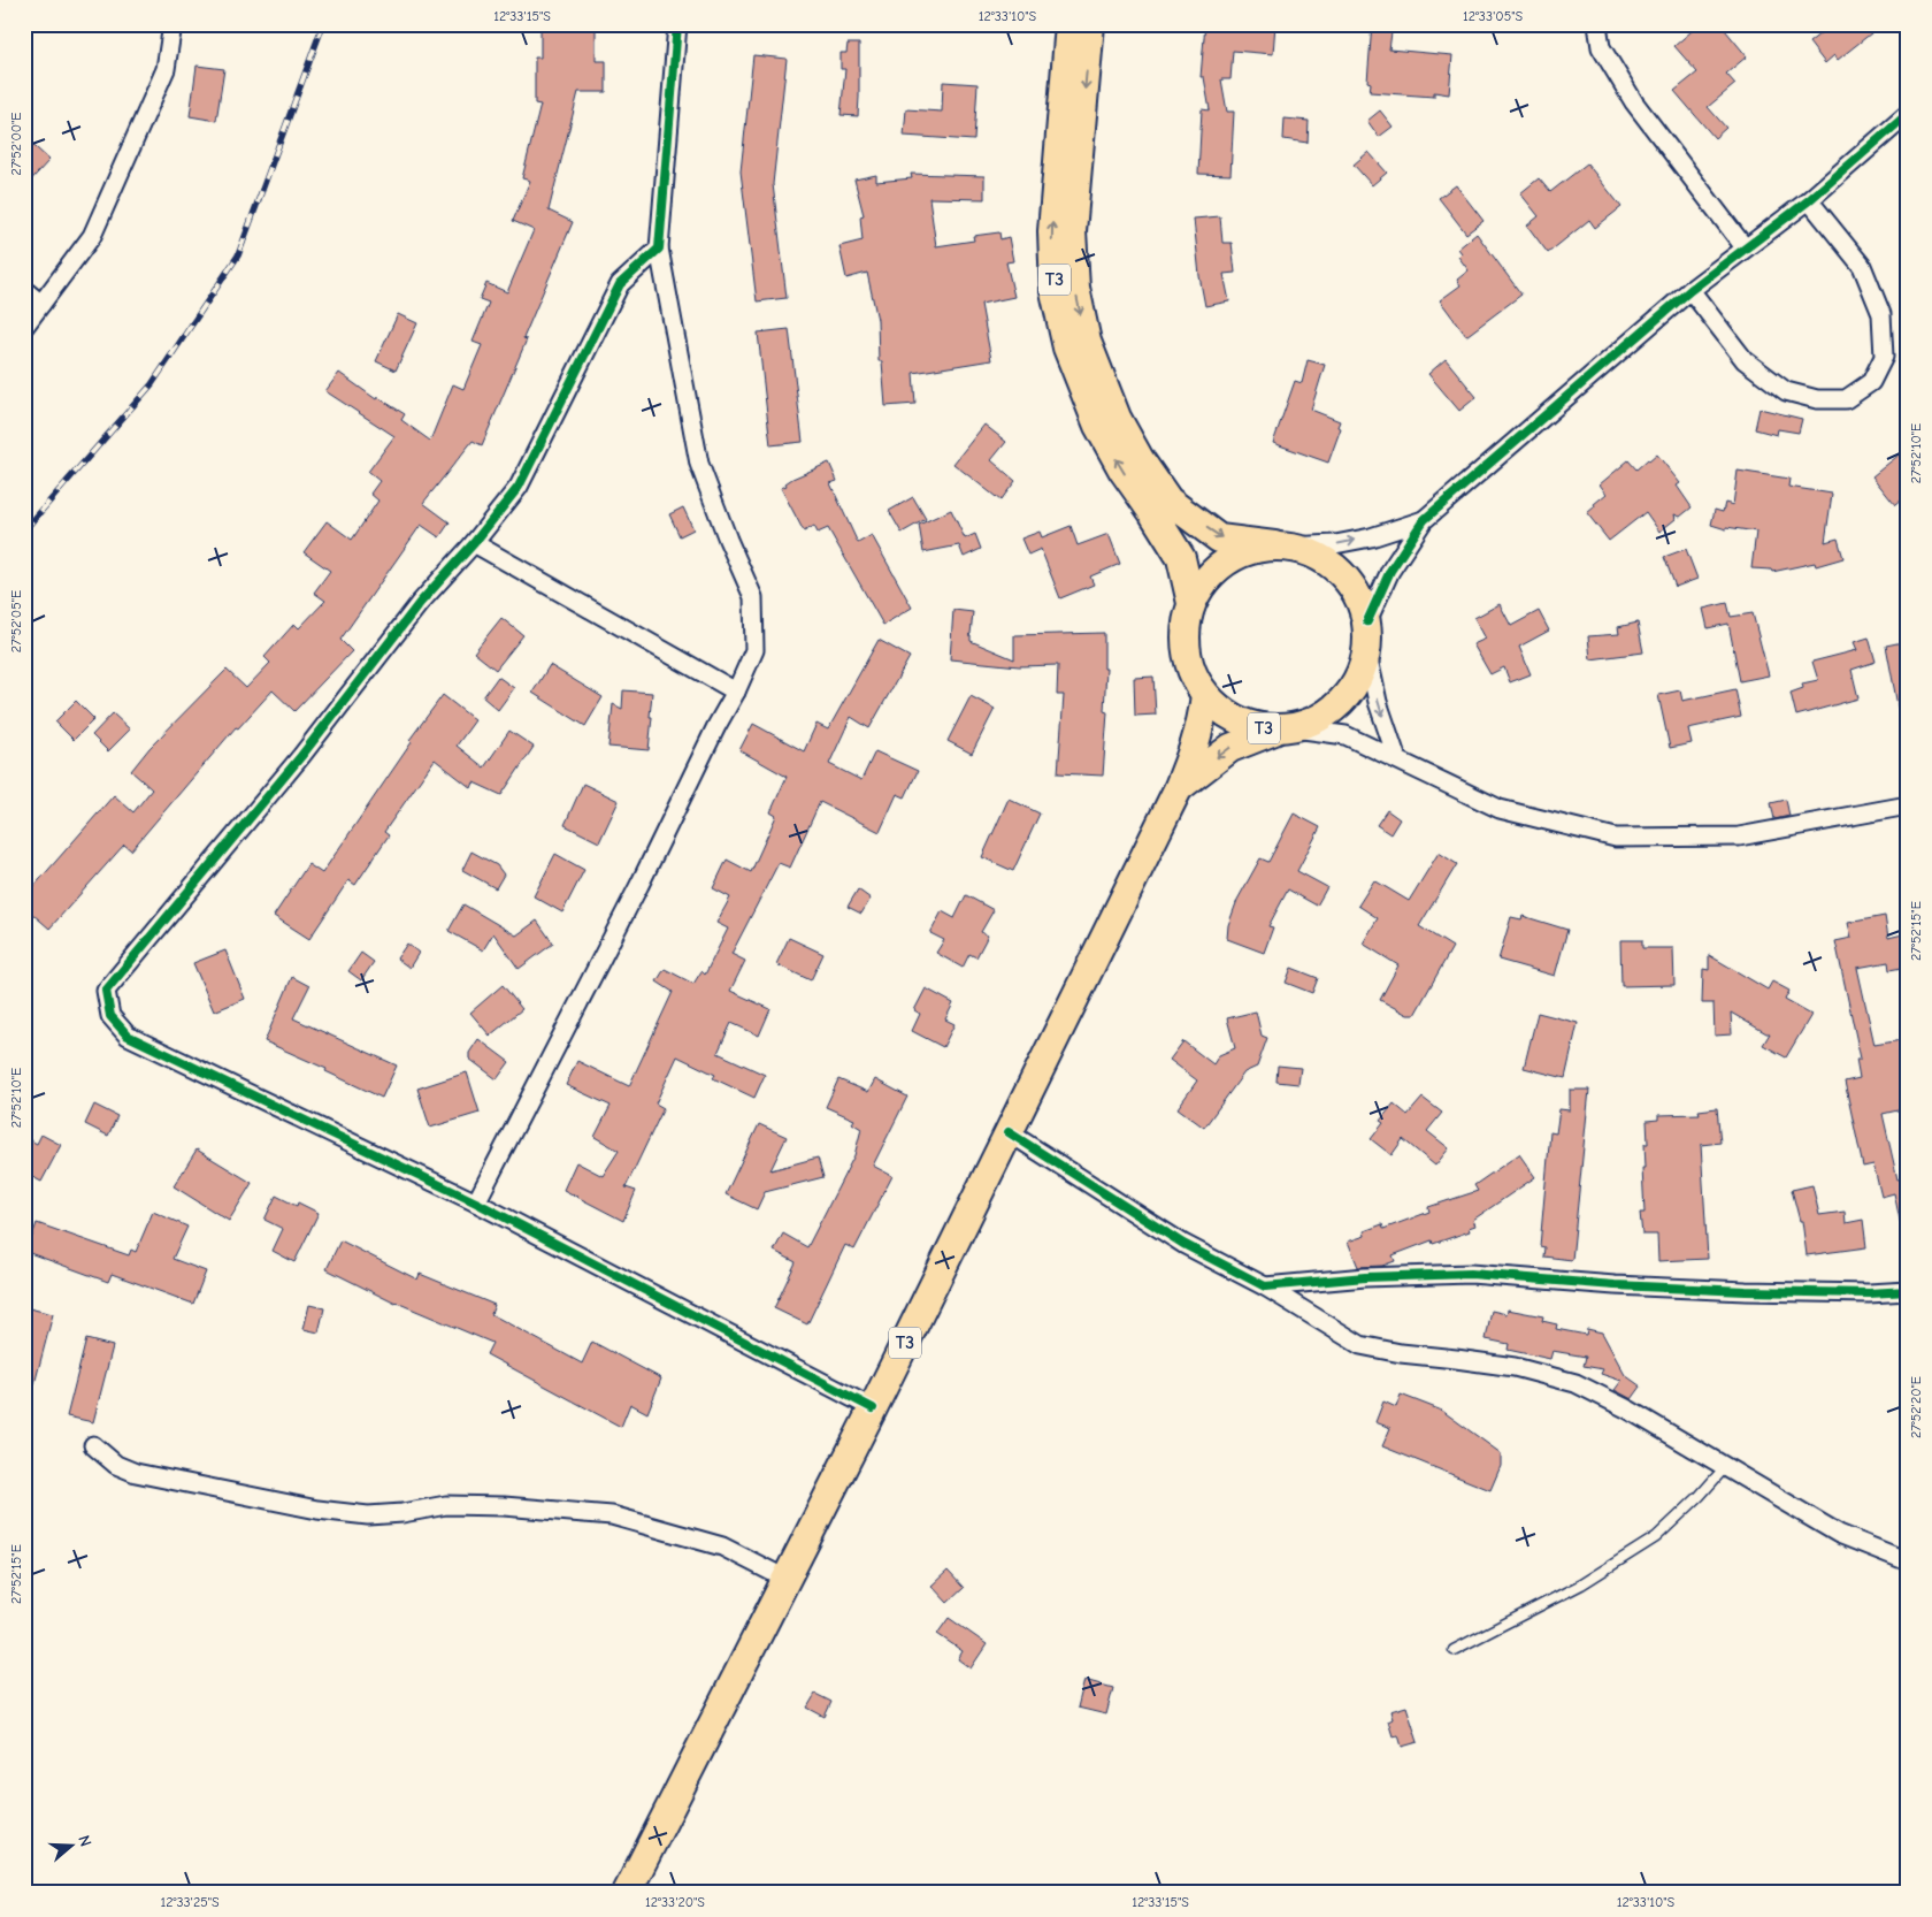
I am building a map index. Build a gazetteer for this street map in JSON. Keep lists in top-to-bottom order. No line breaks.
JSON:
{"streets":{"highway":["T3"]},"north":"right","coordinates":["12°33'15\"S","12°33'10\"S","12°33'05\"S","27°52'00\"E","27°52'10\"E","27°52'05\"E","27°52'15\"E","27°52'20\"E","12°33'25\"S","12°33'20\"S"]}
